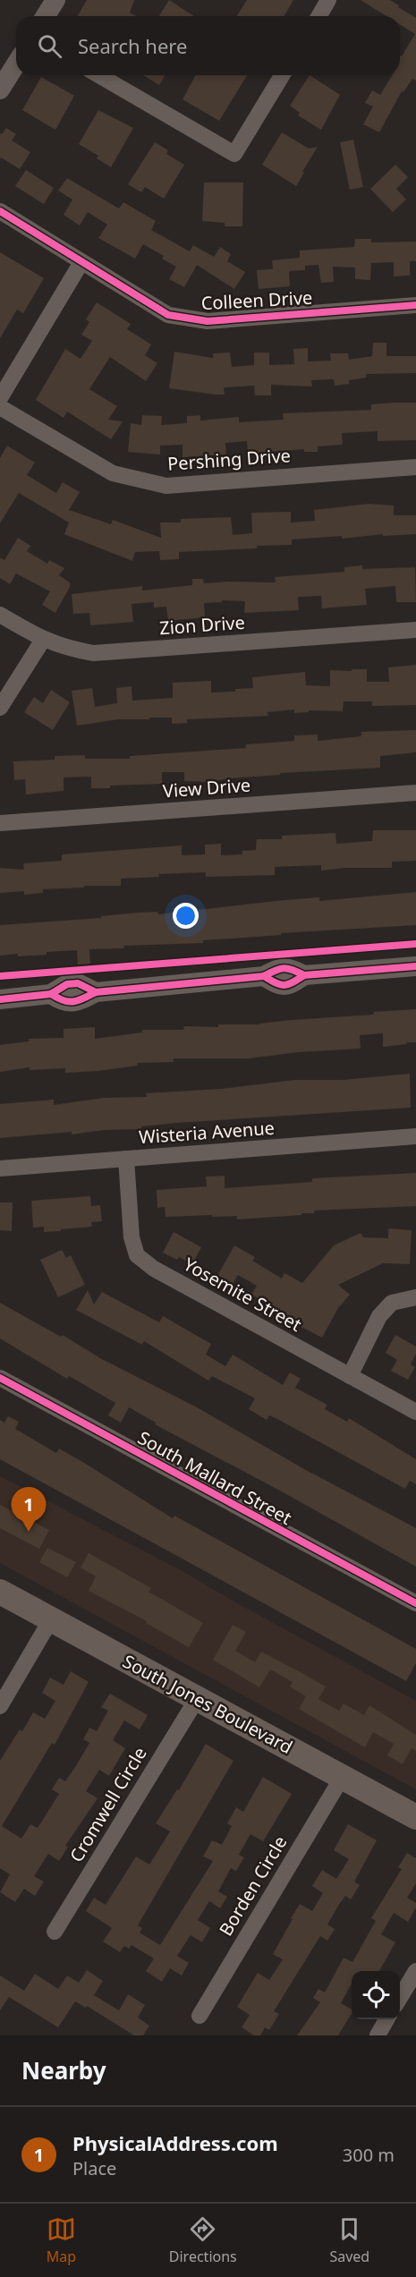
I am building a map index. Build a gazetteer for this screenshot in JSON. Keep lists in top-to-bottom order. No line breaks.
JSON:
{"streets":{"main road":["South Jones Boulevard"],"street":["Colleen Drive","Pershing Drive","Zion Drive","View Drive","Wisteria Avenue","Yosemite Street","South Mallard Street","Cromwell Circle","Borden Circle"]},"crossings":[["Wisteria Avenue","Yosemite Street"],["South Jones Boulevard","Cromwell Circle"],["South Jones Boulevard","Borden Circle"]],"page":{"search":"Search here","pins":"1","heading":"Nearby","list":[{"mark":"1","name":"PhysicalAddress.com","note":"Place","value":"300 m"}],"nav":["Map","Directions","Saved"]}}
